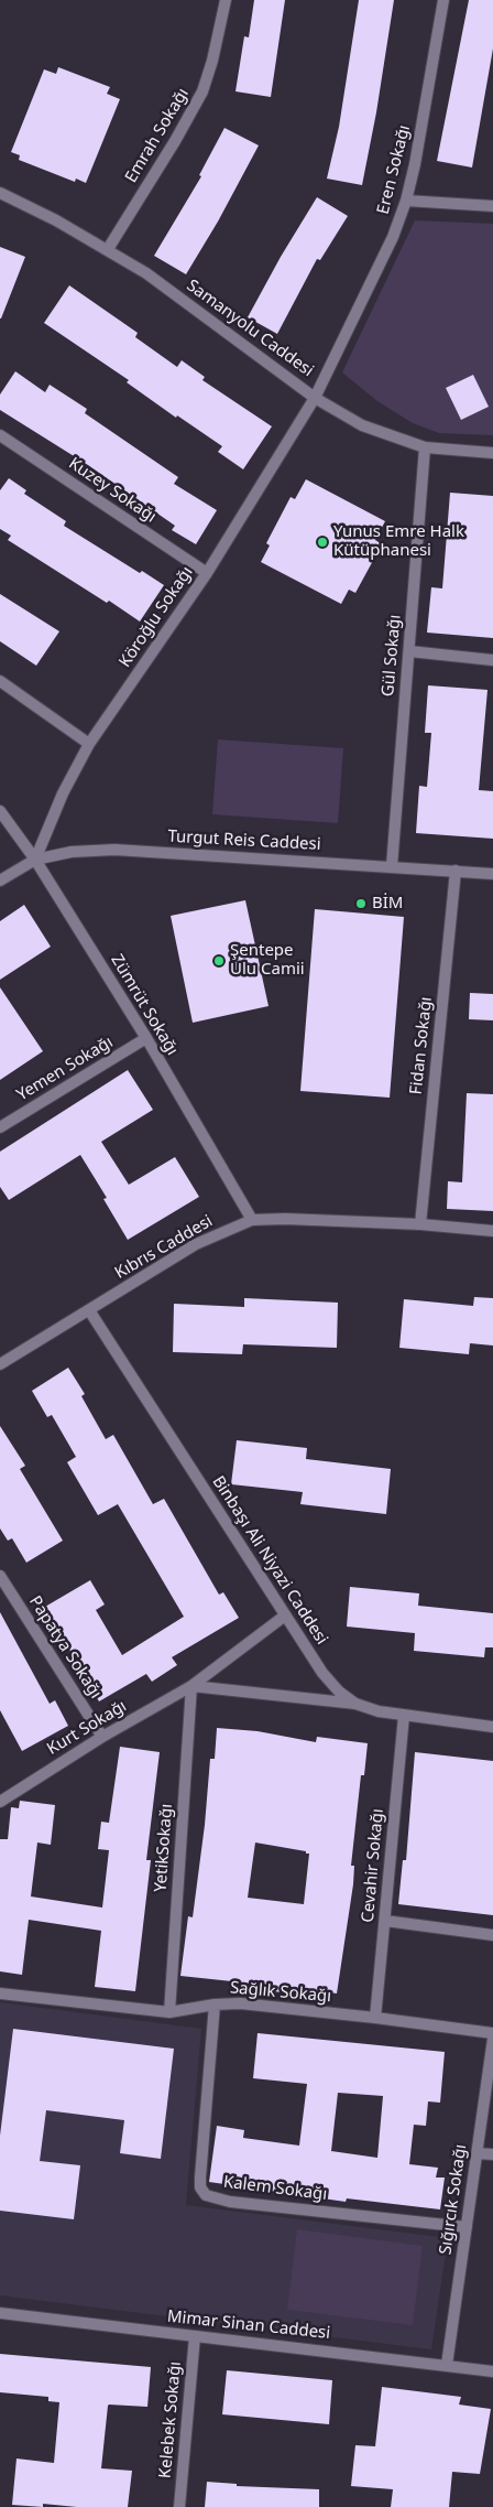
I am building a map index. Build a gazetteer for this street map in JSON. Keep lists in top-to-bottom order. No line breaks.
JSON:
{"streets":{"street":["Emrah Sokağı","Eren Sokağı","Samanyolu Caddesi","Kuzey Sokağı","Köroğlu Sokağı","Gül Sokağı","Turgut Reis Caddesi","Zümrüt Sokağı","Fidan Sokağı","Yemen Sokağı","Kıbrıs Caddesi","Binbaşı Ali Niyazi Caddesi","Papatya Sokağı","Kurt Sokağı","YetikSokağı","Cevahir Sokağı","Sağlık Sokağı","Kalem Sokağı","Sığırcık Sokağı","Mimar Sinan Caddesi","Kelebek Sokağı"]},"crossings":[["Emrah Sokağı","Samanyolu Caddesi"],["Eren Sokağı","Samanyolu Caddesi"],["Eren Sokağı","Köroğlu Sokağı"],["Samanyolu Caddesi","Köroğlu Sokağı"],["Samanyolu Caddesi","Gül Sokağı"],["Kuzey Sokağı","Köroğlu Sokağı"],["Köroğlu Sokağı","Turgut Reis Caddesi"],["Köroğlu Sokağı","Zümrüt Sokağı"],["Gül Sokağı","Turgut Reis Caddesi"],["Turgut Reis Caddesi","Zümrüt Sokağı"],["Turgut Reis Caddesi","Fidan Sokağı"],["Zümrüt Sokağı","Yemen Sokağı"],["Zümrüt Sokağı","Kıbrıs Caddesi"],["Fidan Sokağı","Kıbrıs Caddesi"],["Kıbrıs Caddesi","Binbaşı Ali Niyazi Caddesi"],["Binbaşı Ali Niyazi Caddesi","Kurt Sokağı"],["Binbaşı Ali Niyazi Caddesi","Cevahir Sokağı"],["Papatya Sokağı","Kurt Sokağı"],["Kurt Sokağı","YetikSokağı"],["YetikSokağı","Sağlık Sokağı"],["Cevahir Sokağı","Sağlık Sokağı"],["Sağlık Sokağı","Kalem Sokağı"],["Kalem Sokağı","Sığırcık Sokağı"],["Sığırcık Sokağı","Mimar Sinan Caddesi"],["Mimar Sinan Caddesi","Kelebek Sokağı"]],"places":["Yunus Emre Halk Kütüphanesi","BİM","Şentepe Ulu Camii"]}
